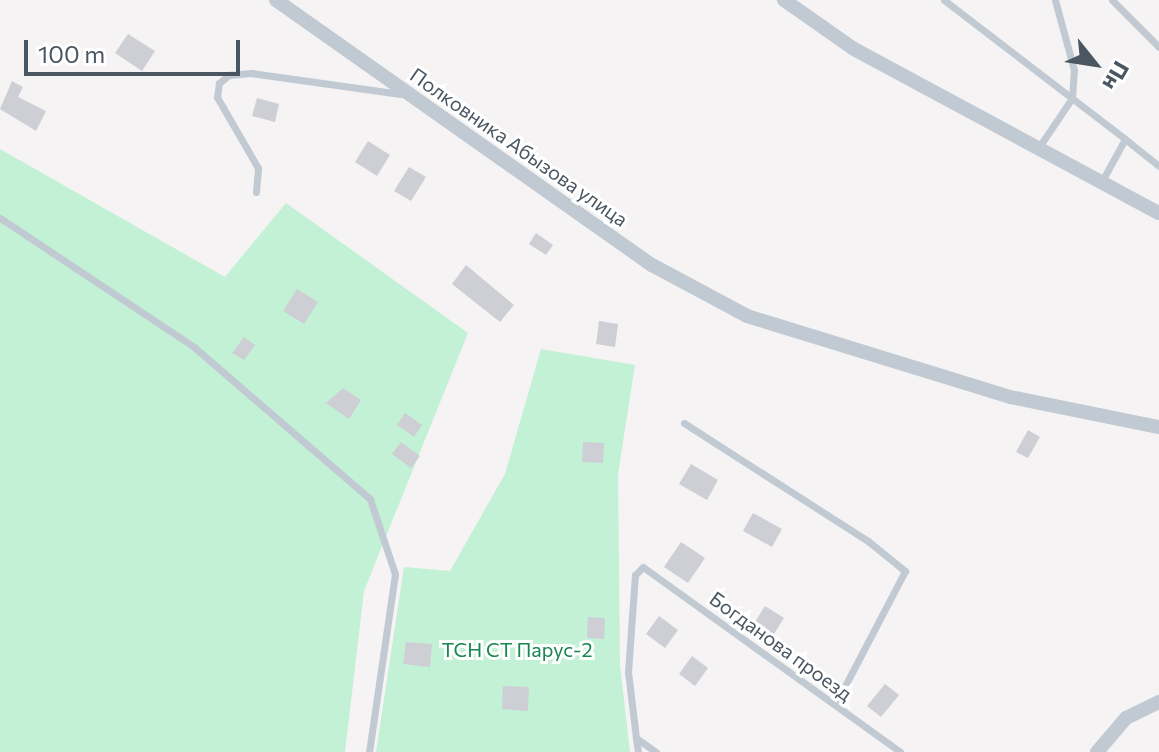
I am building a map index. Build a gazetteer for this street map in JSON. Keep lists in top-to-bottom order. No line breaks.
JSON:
{"streets":{"street":["Полковника Абызова улица"],"lane":["Богданова проезд"]},"parks":["ТСН СТ Парус-2"],"scale_bar":"100 m","north":"bottom right"}
